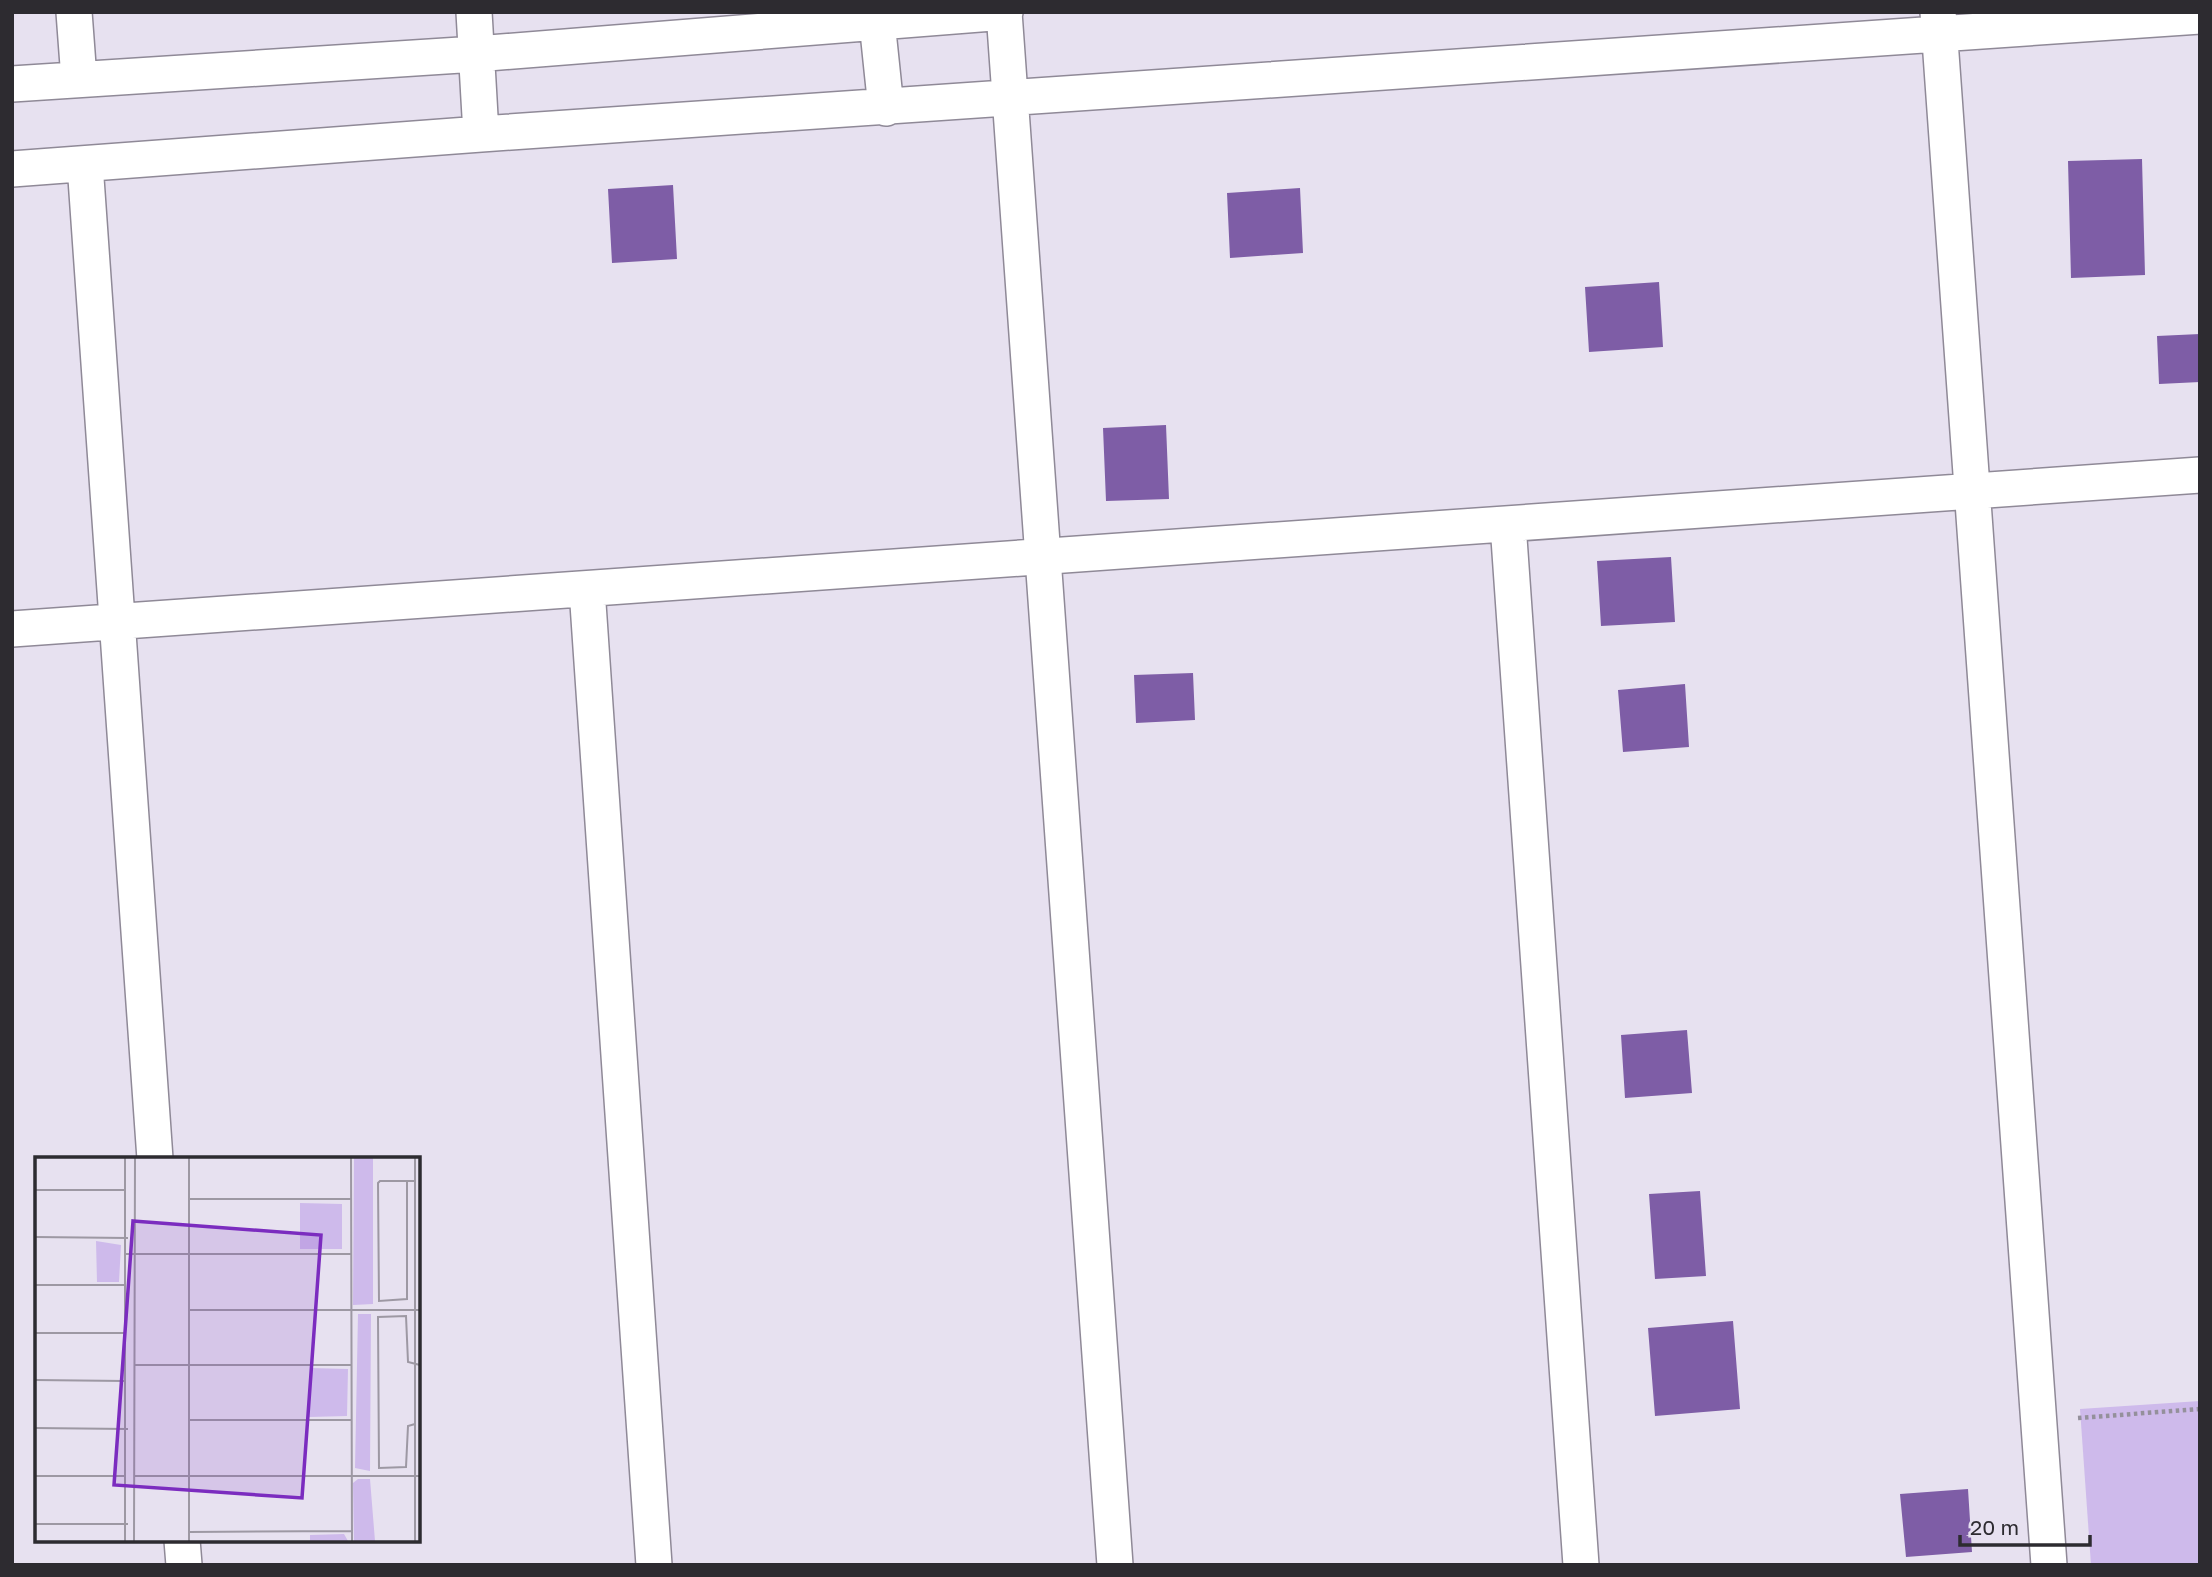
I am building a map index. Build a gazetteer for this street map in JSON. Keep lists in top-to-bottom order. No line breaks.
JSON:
{"scale_bar":"20 m"}
